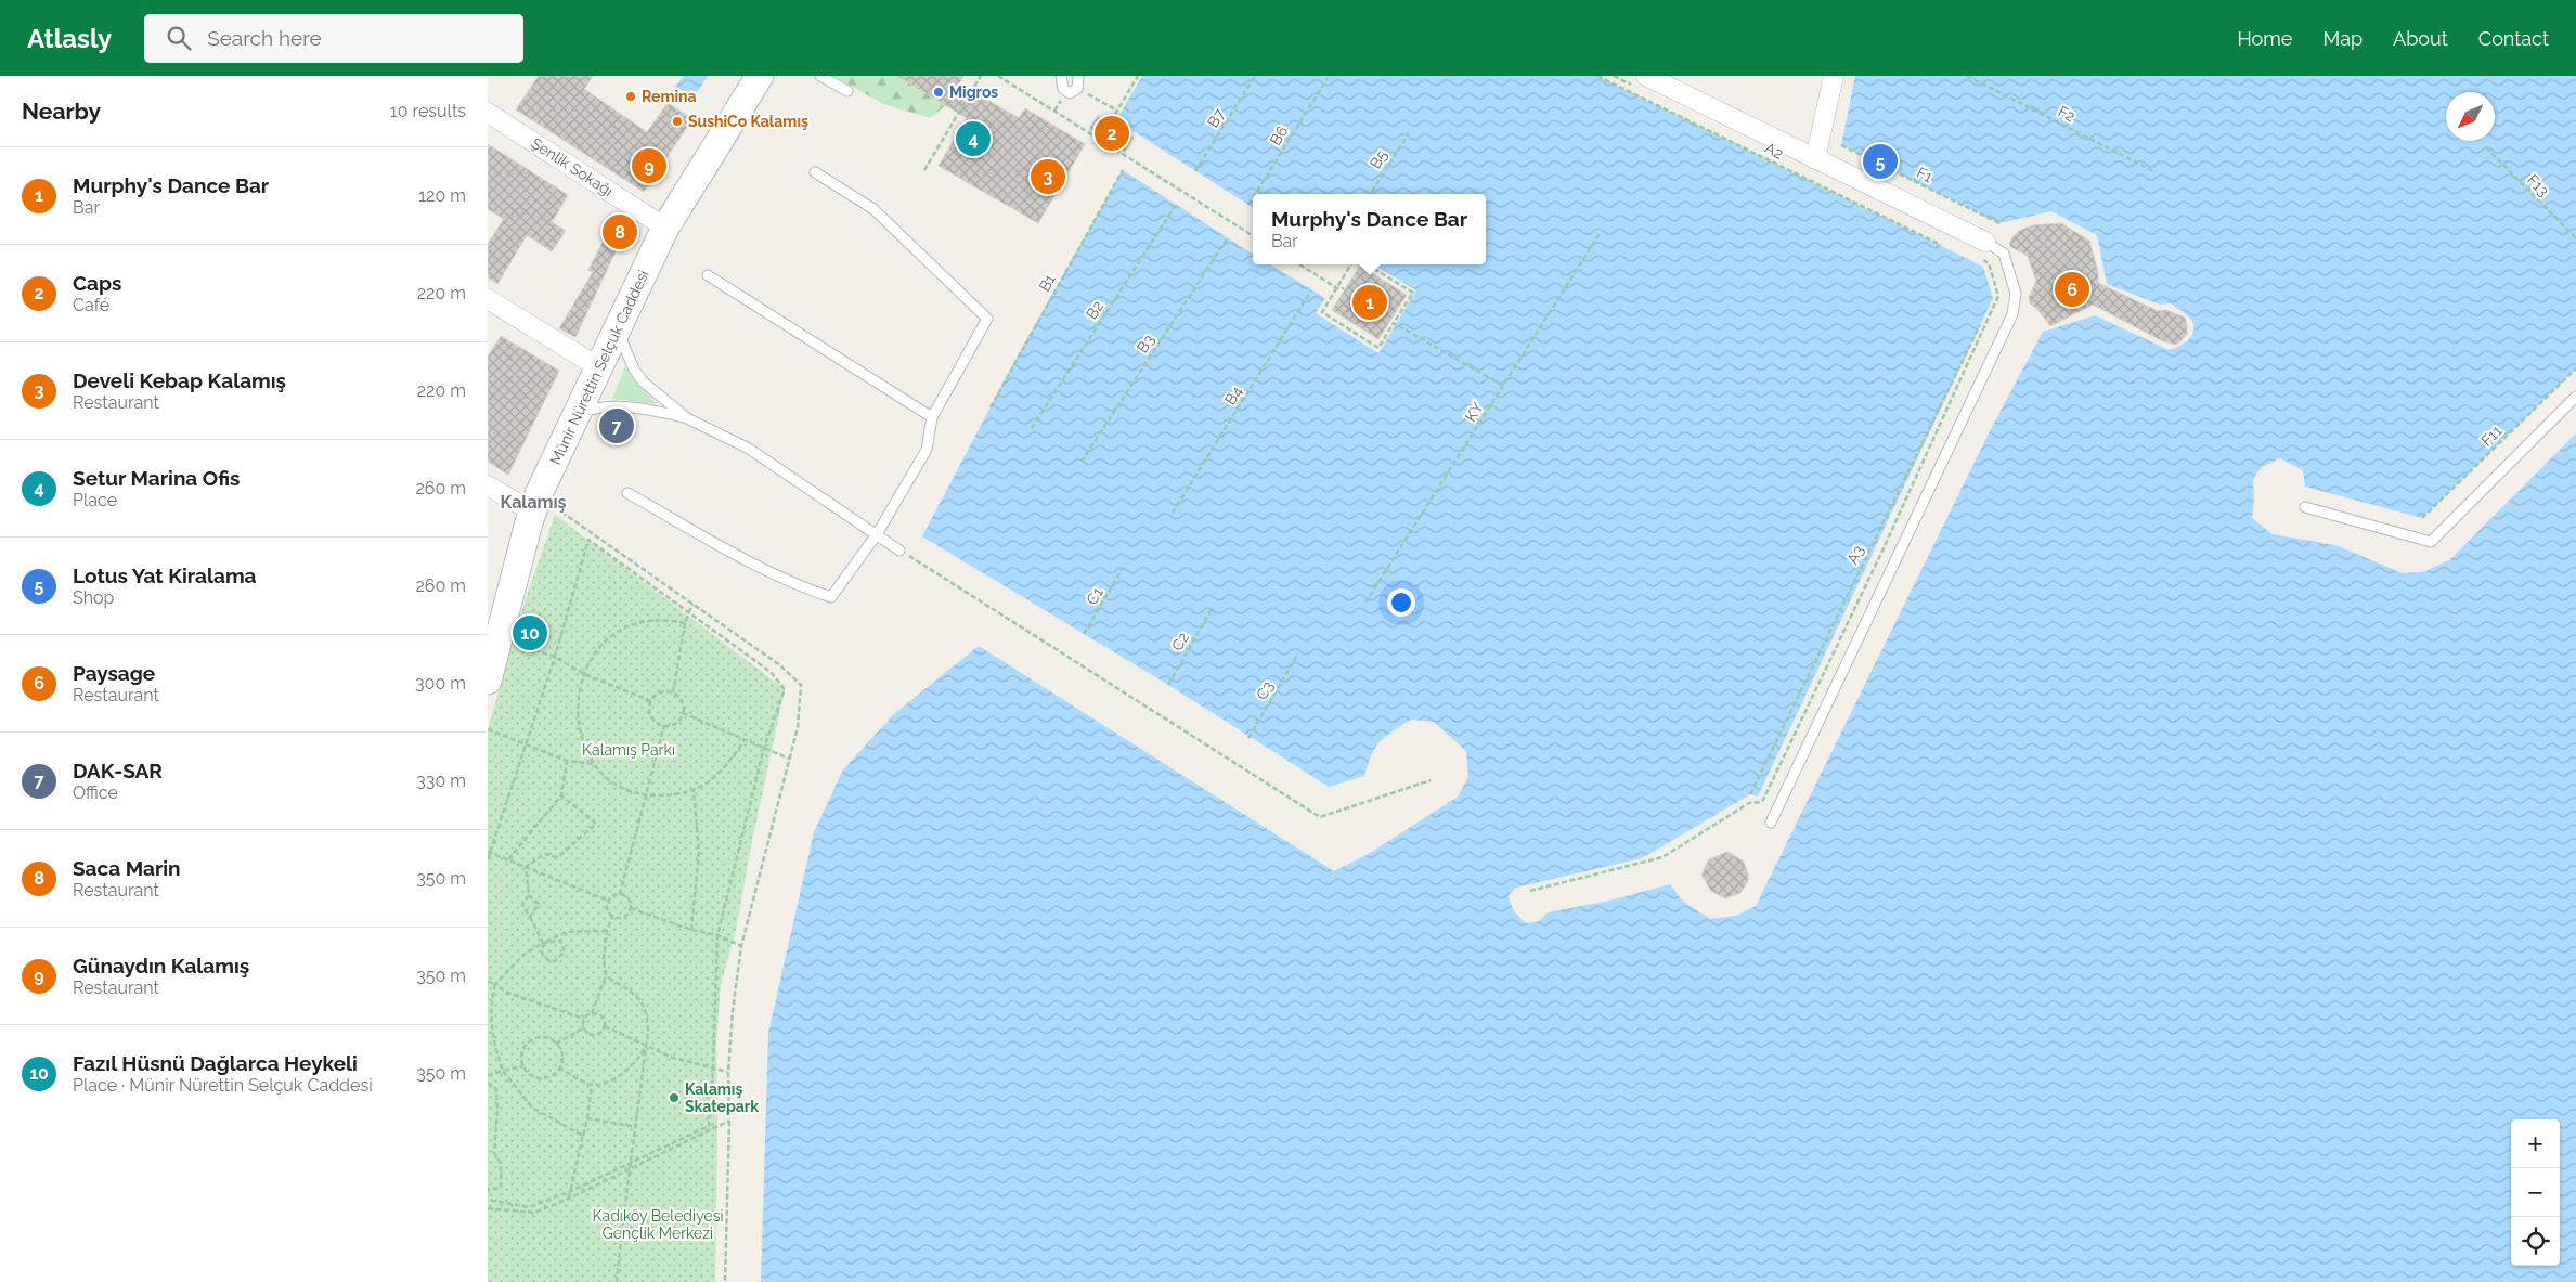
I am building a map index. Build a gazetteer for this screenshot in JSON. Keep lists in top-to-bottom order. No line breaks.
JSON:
{"streets":{"street":["Şenlik Sokağı","Münir Nürettin Selçuk Caddesi"],"path":["F2","B7","B6","A2","B5","F1","F13","B1","B2","B3","B4","KY","F11","A3","C1","C2","C3"]},"crossings":[["Şenlik Sokağı","Münir Nürettin Selçuk Caddesi"]],"districts":["Kalamış"],"parks":["Kalamış Parkı","Kadıköy Belediyesi Gençlik Merkezi"],"places":["Migros","Remina","SushiCo Kalamış","Kalamış Skatepark"],"north":"bottom left","page":{"header":"Atlasly","search":"Search here","nav":["Home","Map","About","Contact"],"heading":["Nearby","10 results"],"pins":["2","4","5","9","3","8","6","1","7","10"],"list":[{"mark":"1","name":"Murphy's Dance Bar","note":"Bar","value":"120 m"},{"mark":"2","name":"Caps","note":"Café","value":"220 m"},{"mark":"3","name":"Develi Kebap Kalamış","note":"Restaurant","value":"220 m"},{"mark":"4","name":"Setur Marina Ofis","note":"Place","value":"260 m"},{"mark":"5","name":"Lotus Yat Kiralama","note":"Shop","value":"260 m"},{"mark":"6","name":"Paysage","note":"Restaurant","value":"300 m"},{"mark":"7","name":"DAK-SAR","note":"Office","value":"330 m"},{"mark":"8","name":"Saca Marin","note":"Restaurant","value":"350 m"},{"mark":"9","name":"Günaydın Kalamış","note":"Restaurant","value":"350 m"},{"mark":"10","name":"Fazıl Hüsnü Dağlarca Heykeli","note":"Place · Münir Nürettin Selçuk Caddesi","value":"350 m"}],"popup":["Murphy's Dance Bar","Bar"],"map_buttons":["+","−"]}}
